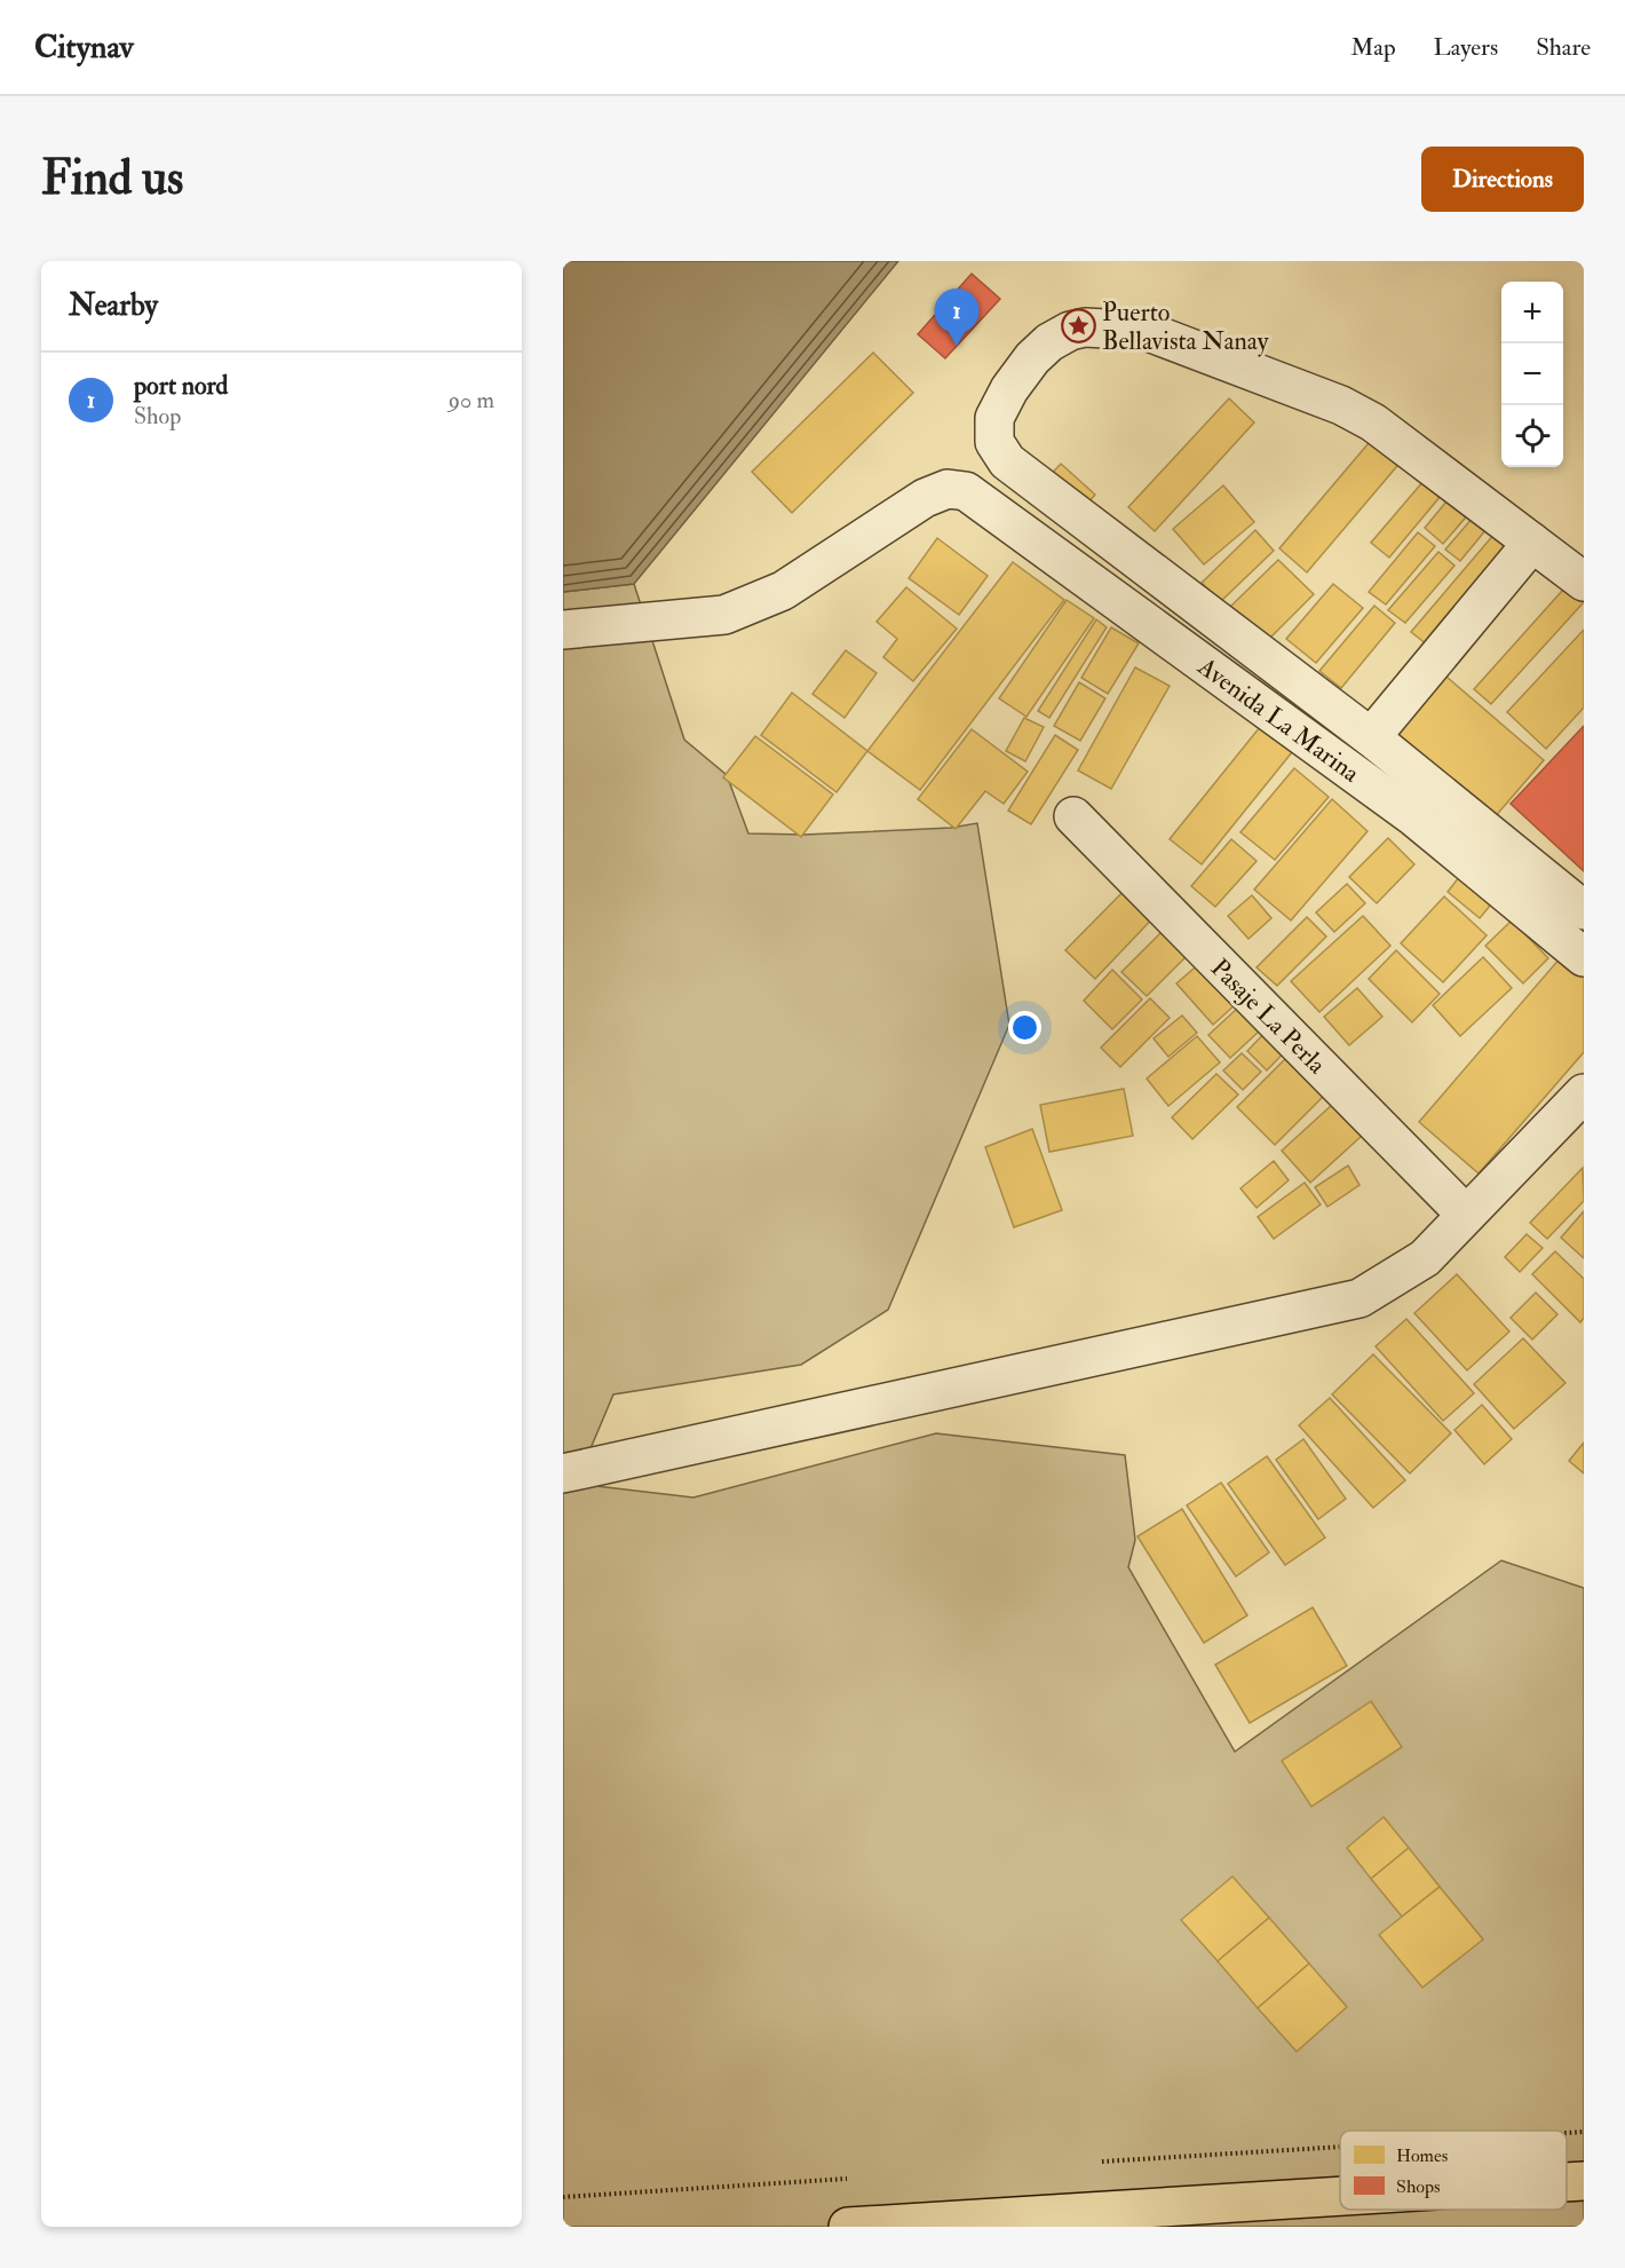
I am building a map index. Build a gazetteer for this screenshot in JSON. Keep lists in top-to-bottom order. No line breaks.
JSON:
{"streets":{"street":["Avenida La Marina","Pasaje La Perla"]},"places":{"place":["Puerto Bellavista Nanay"]},"legend":["Homes","Shops"],"page":{"header":"Citynav","nav":["Map","Layers","Share"],"buttons":"Directions","title":"Find us","heading":"Nearby","map_buttons":["+","−"],"pins":"1","list":[{"mark":"1","name":"port nord","note":"Shop","value":"90 m"}]}}
